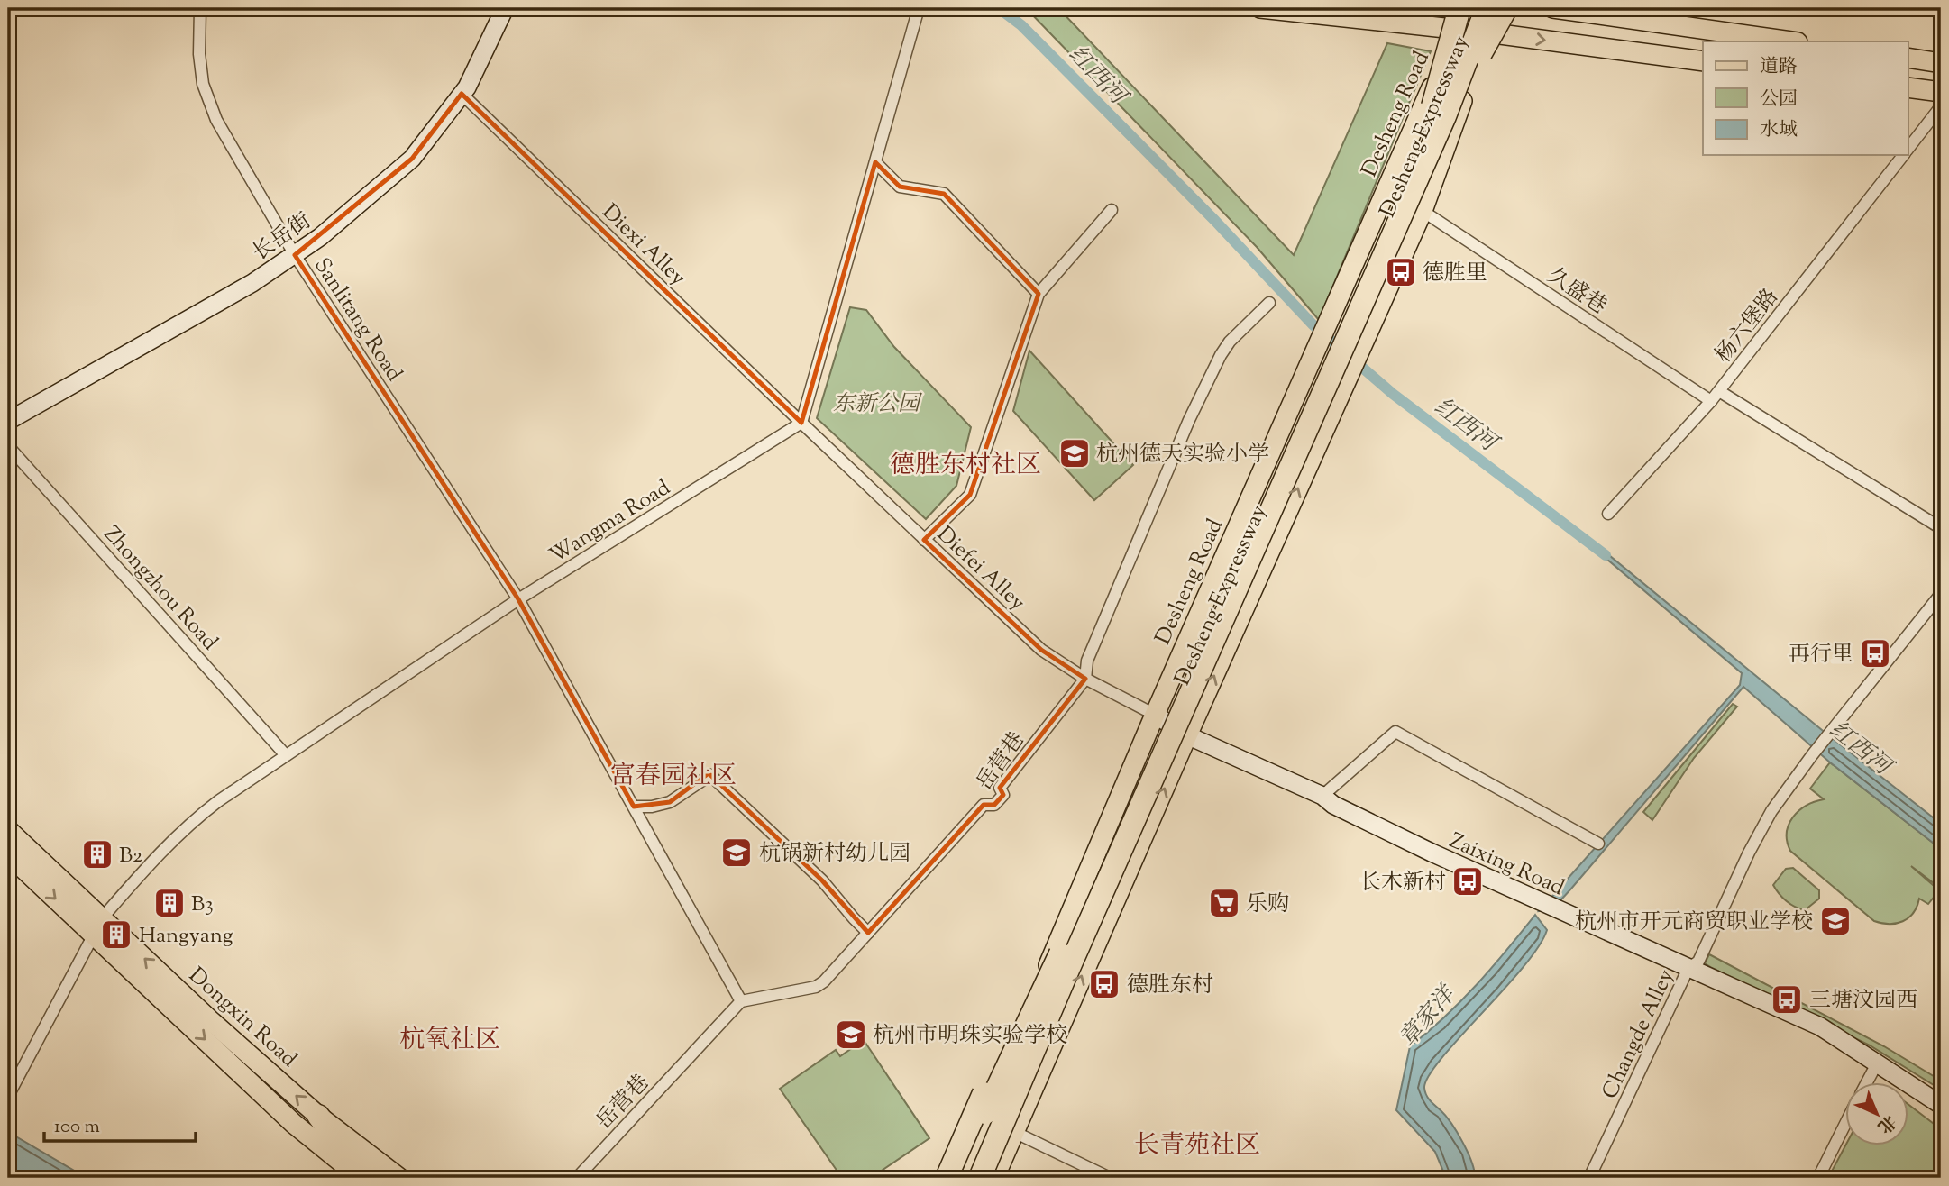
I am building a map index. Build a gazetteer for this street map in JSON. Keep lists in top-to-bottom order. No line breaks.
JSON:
{"streets":{"highway":["Desheng Expressway"],"main road":["Desheng Road","Dongxin Road"],"street":["长岳街","Diexi Alley","久盛巷","Sanlitang Road","杨六堡路","Wangma Road","Diefei Alley","Zhongzhou Road","岳营巷","Zaixing Road","Changde Alley"]},"crossings":[["Desheng Road","Diefei Alley"],["Desheng Road","Zaixing Road"],["长岳街","Diexi Alley"],["长岳街","Sanlitang Road"],["Diexi Alley","Wangma Road"],["Diexi Alley","Diefei Alley"],["久盛巷","杨六堡路"],["Sanlitang Road","Wangma Road"],["Sanlitang Road","岳营巷"],["Wangma Road","Diefei Alley"],["Wangma Road","Zhongzhou Road"],["Wangma Road","Dongxin Road"],["Diefei Alley","岳营巷"],["Diefei Alley","Zaixing Road"],["Zaixing Road","Changde Alley"]],"districts":["德胜东村社区","富春园社区","杭氧社区","长青苑社区"],"water":["红西河","章家洋"],"parks":["东新公园"],"places":{"bus stop":["德胜里","再行里","长木新村","德胜东村","三塘汶园西"],"school or university":["杭州德天实验小学","杭锅新村幼儿园","杭州市开元商贸职业学校","杭州市明珠实验学校"],"building":["B2","B3","Hangyang"],"supermarket":["乐购"]},"legend":["道路","公园","水域"],"scale_bar":"100 m","north":"bottom right"}
